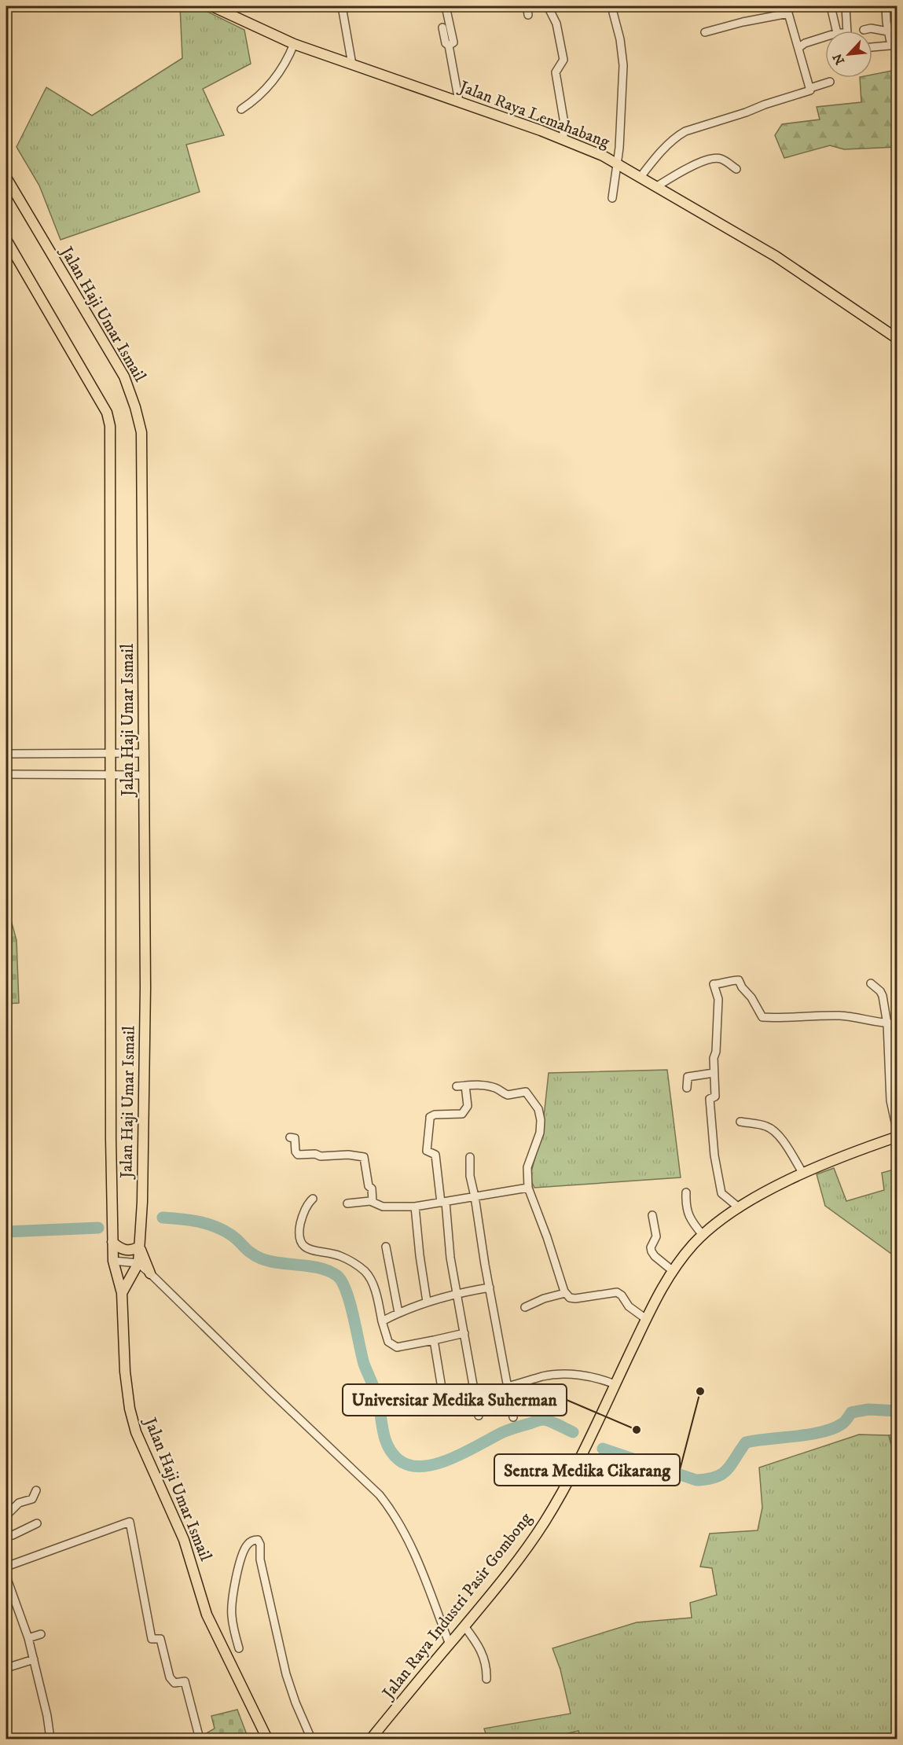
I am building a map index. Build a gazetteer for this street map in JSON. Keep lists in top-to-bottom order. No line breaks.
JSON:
{"streets":{"main road":["Jalan Raya Lemahabang","Jalan Haji Umar Ismail","Jalan Raya Industri Pasir Gombong"]},"places":["Sentra Medika Cikarang","Universitar Medika Suherman"],"north":"bottom left"}
